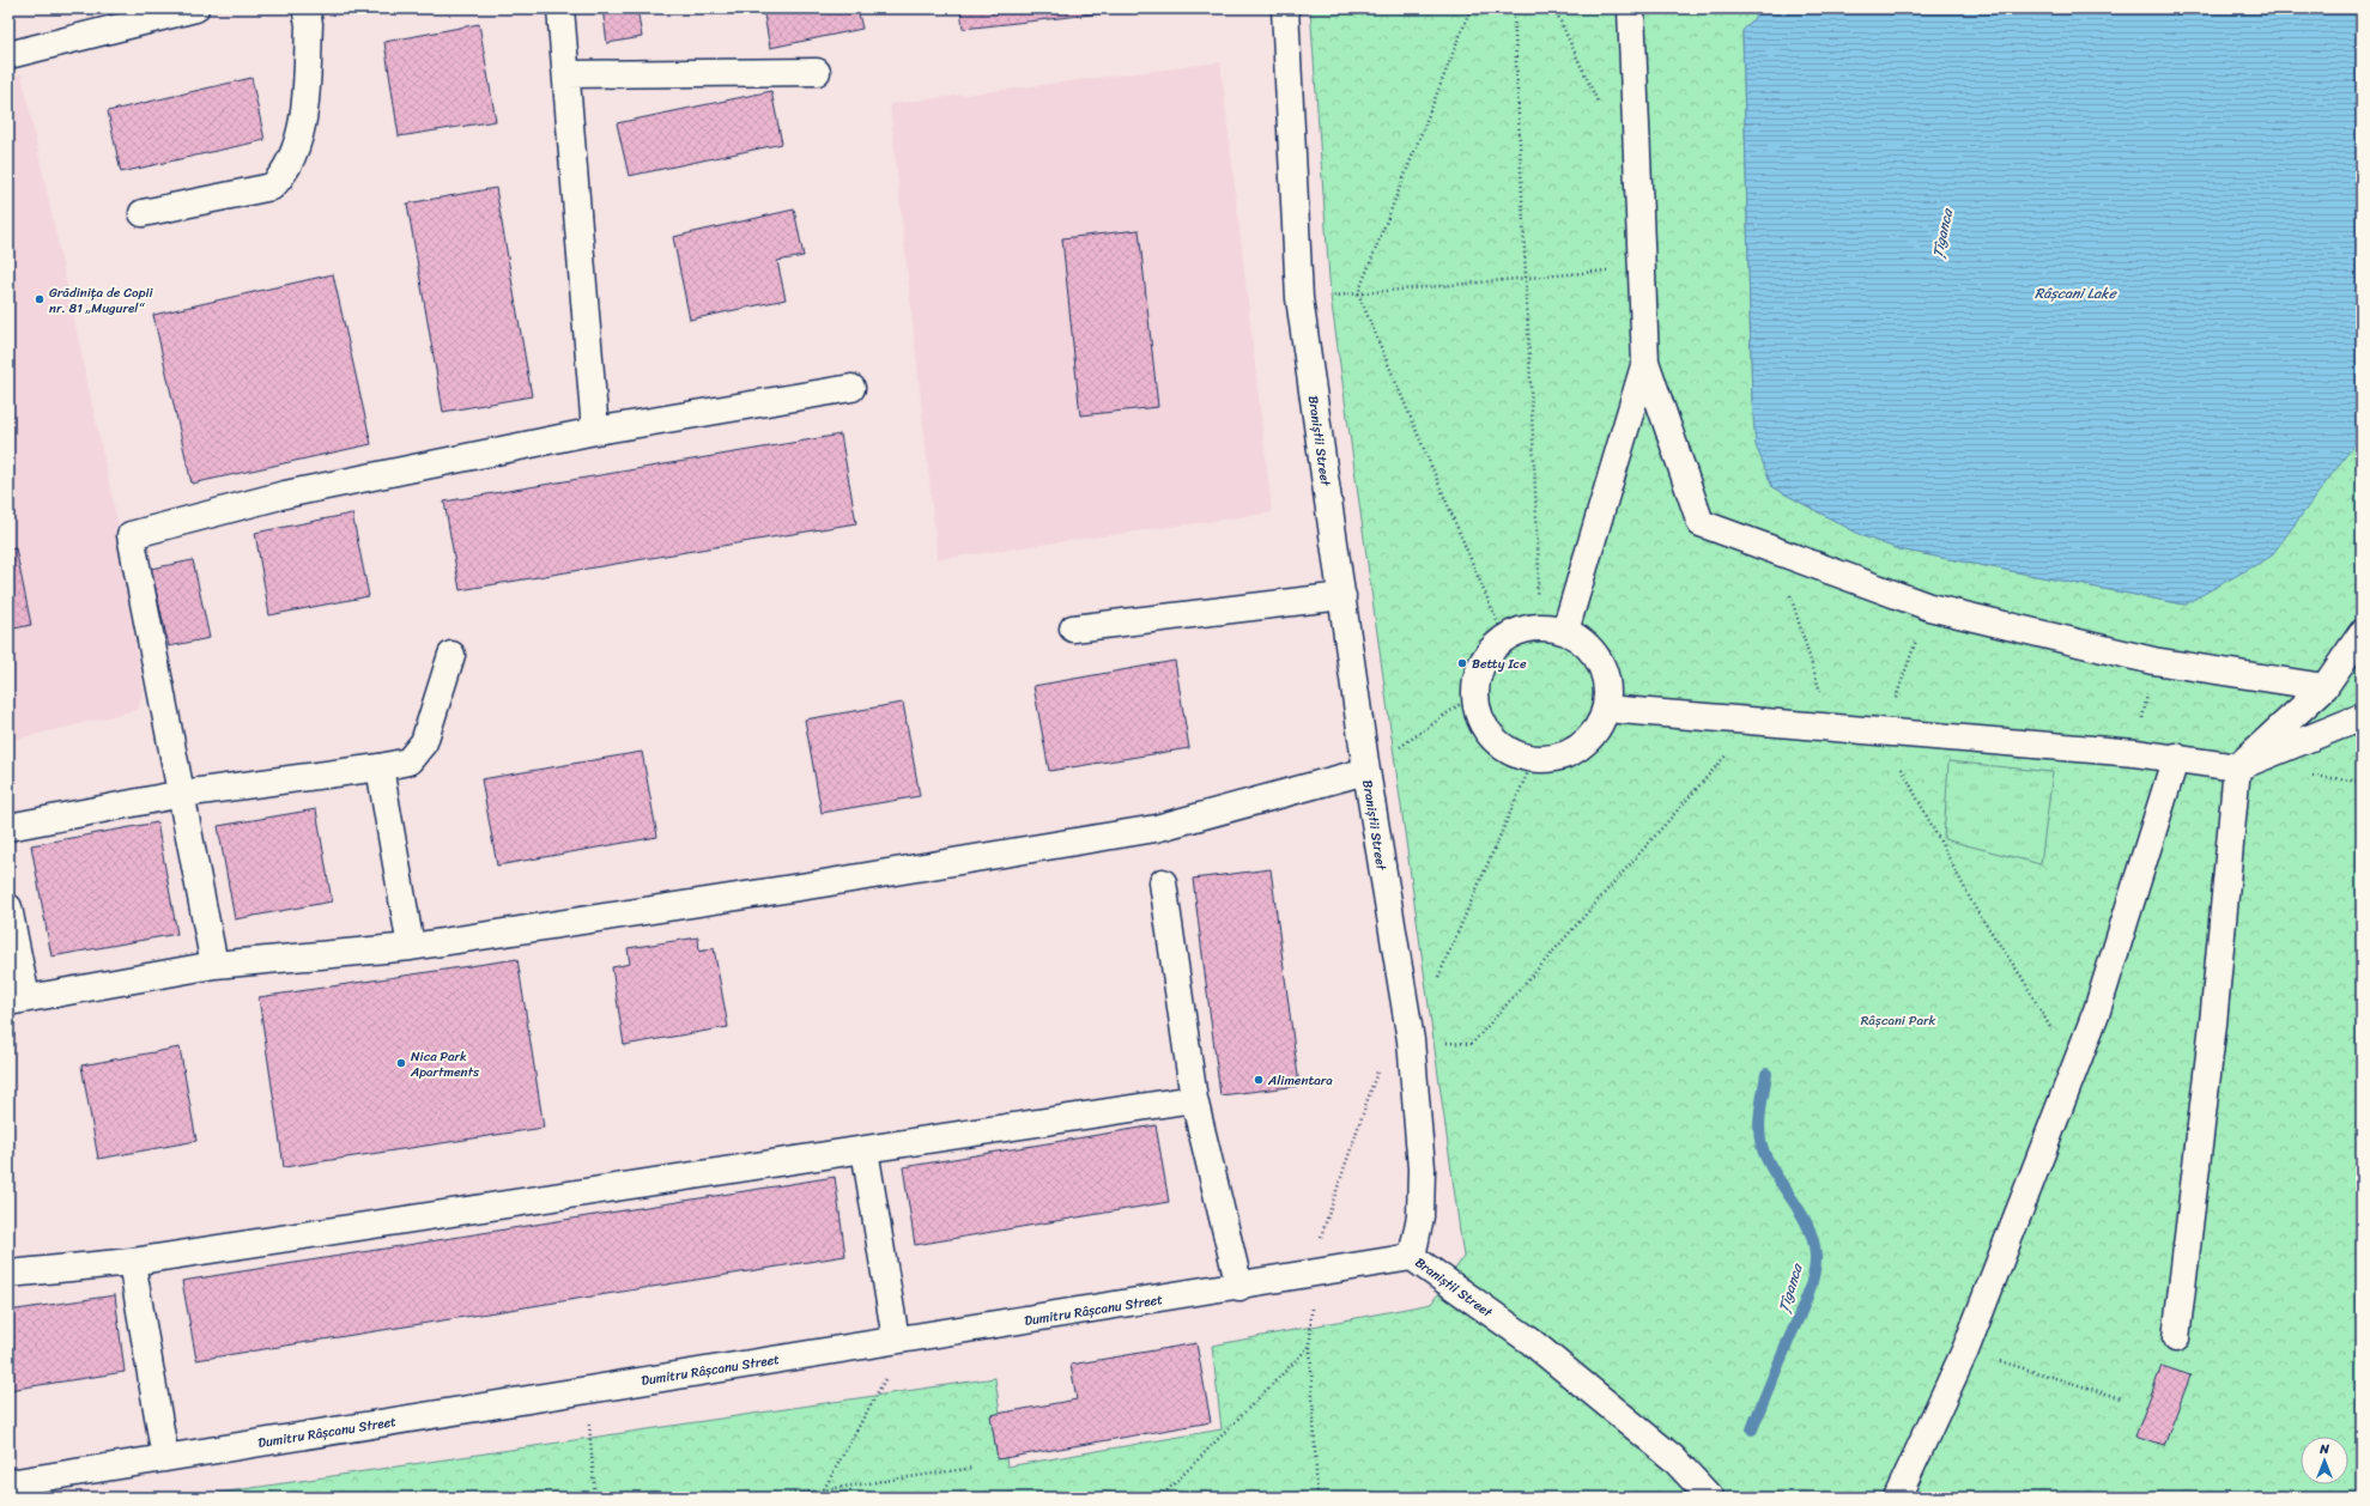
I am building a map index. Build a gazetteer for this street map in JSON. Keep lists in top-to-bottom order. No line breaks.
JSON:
{"streets":{"street":["Braniștii Street","Dumitru Râșcanu Street"]},"crossings":[["Braniștii Street","Dumitru Râșcanu Street"]],"water":["Țîganca","Râșcani Lake"],"parks":["Râșcani Park"],"places":["Grădinița de Copii nr. 81 „Mugurel“","Betty Ice","Nica Park Apartments","Alimentara"],"north":"top"}
